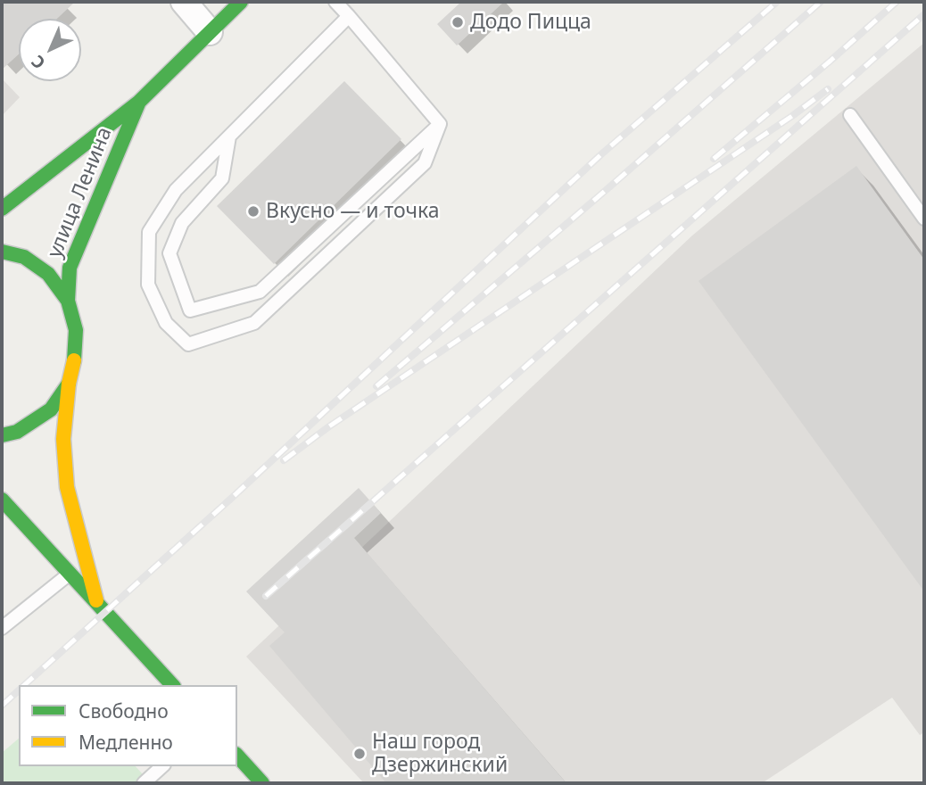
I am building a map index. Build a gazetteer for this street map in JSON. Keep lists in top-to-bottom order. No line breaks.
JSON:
{"streets":{"main road":["улица Ленина"]},"places":["Додо Пицца","Вкусно — и точка","Наш город Дзержинский"],"legend":["Свободно","Медленно"],"north":"bottom left"}
